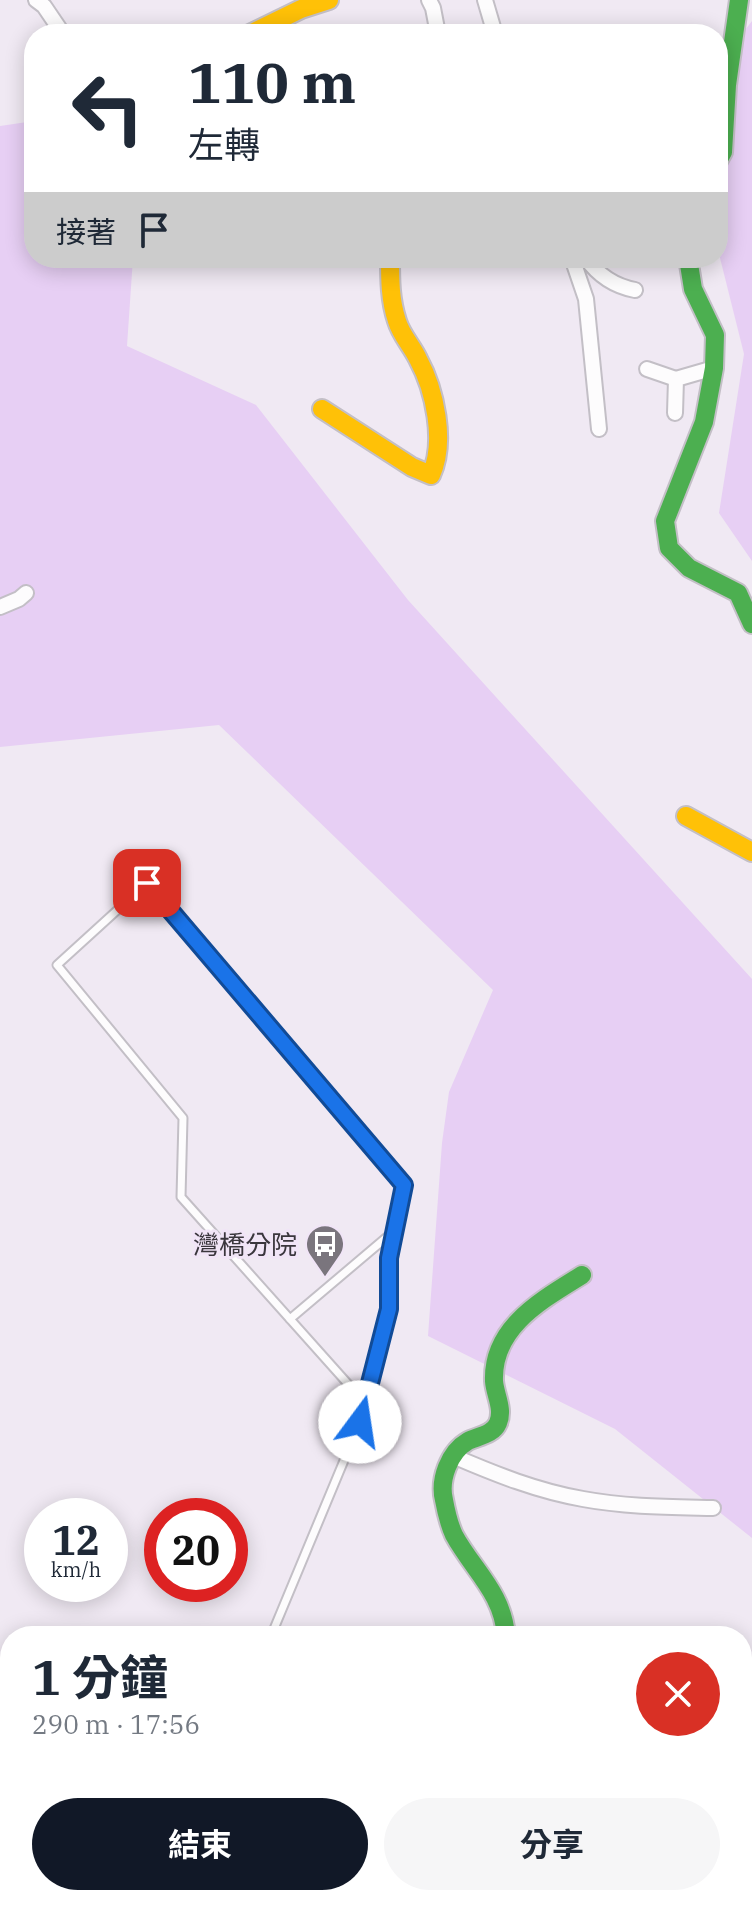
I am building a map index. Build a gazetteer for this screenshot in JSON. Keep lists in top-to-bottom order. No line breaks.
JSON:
{"places":{"bus stop":["灣橋分院"]},"page":{"turn":["110 m","左轉"],"then":"接著","speed":"12 km/h","limit":"20","heading":["1 分鐘","290 m · 17:56"],"buttons":["結束","分享"]}}
